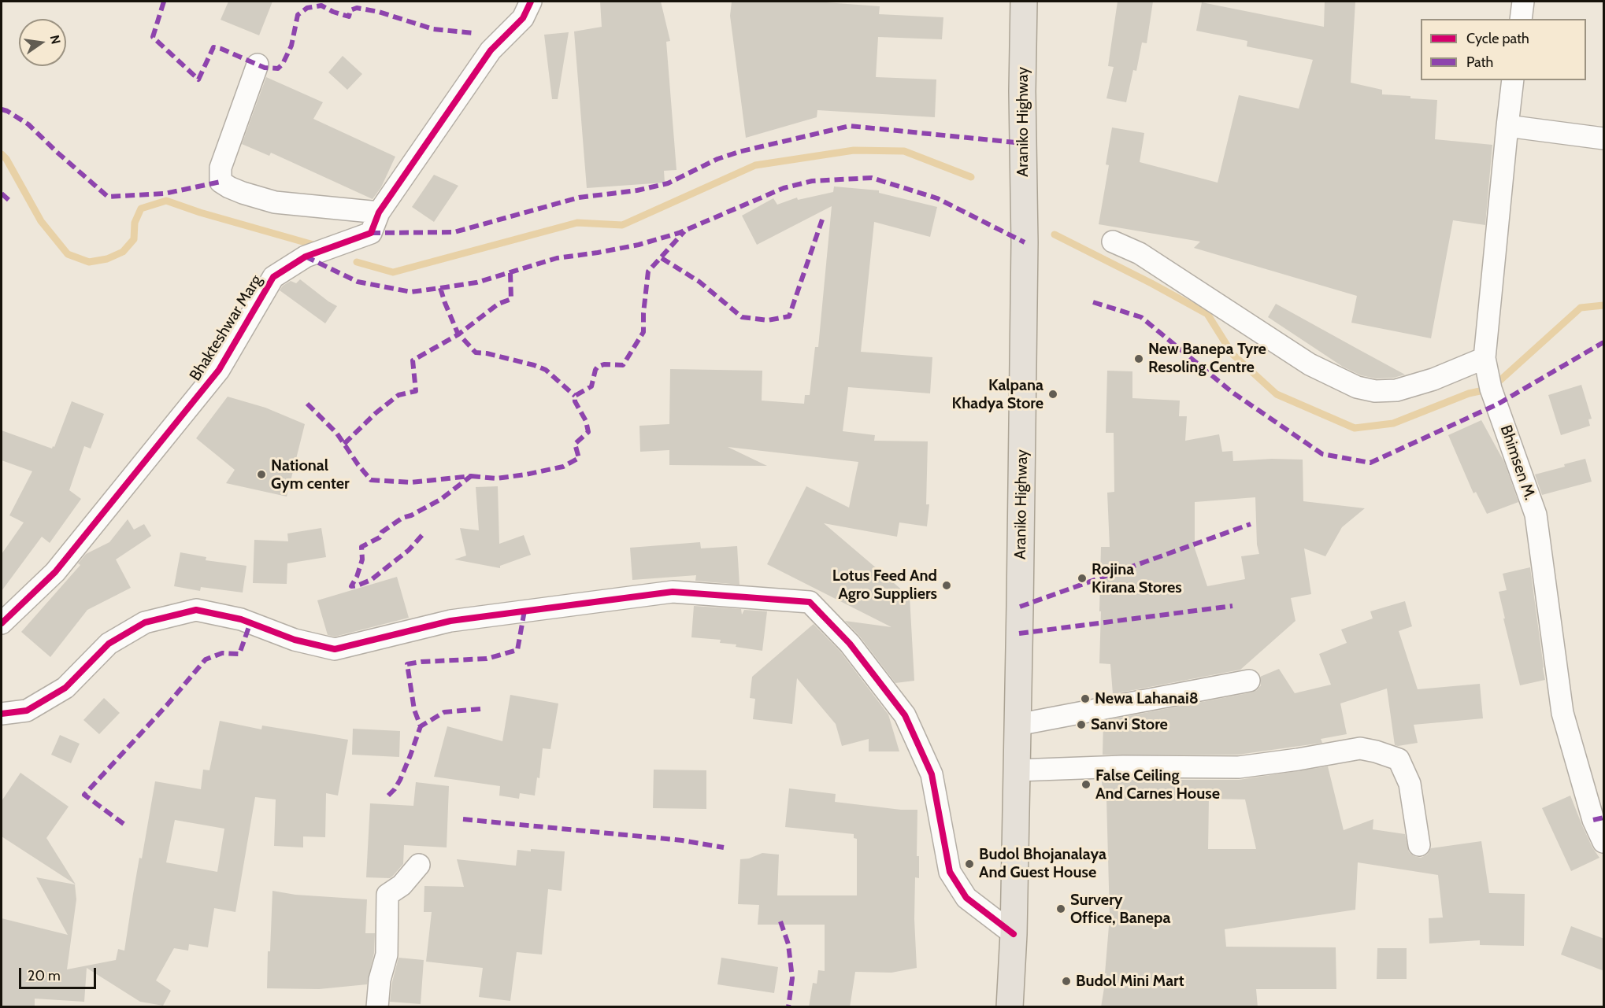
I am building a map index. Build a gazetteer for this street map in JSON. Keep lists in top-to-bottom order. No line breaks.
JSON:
{"streets":{"highway":["Araniko Highway"],"street":["Bhakteshwar Marg","Bhimsen M."]},"places":["New Banepa Tyre Resoling Centre","Kalpana Khadya Store","National Gym center","Rojina Kirana Stores","Lotus Feed And Agro Suppliers","Newa Lahanai8","Sanvi Store","False Ceiling And Carnes House","Budol Bhojanalaya And Guest House","Survery Office, Banepa","Budol Mini Mart"],"legend":["Cycle path","Path"],"scale_bar":"20 m","north":"right"}
